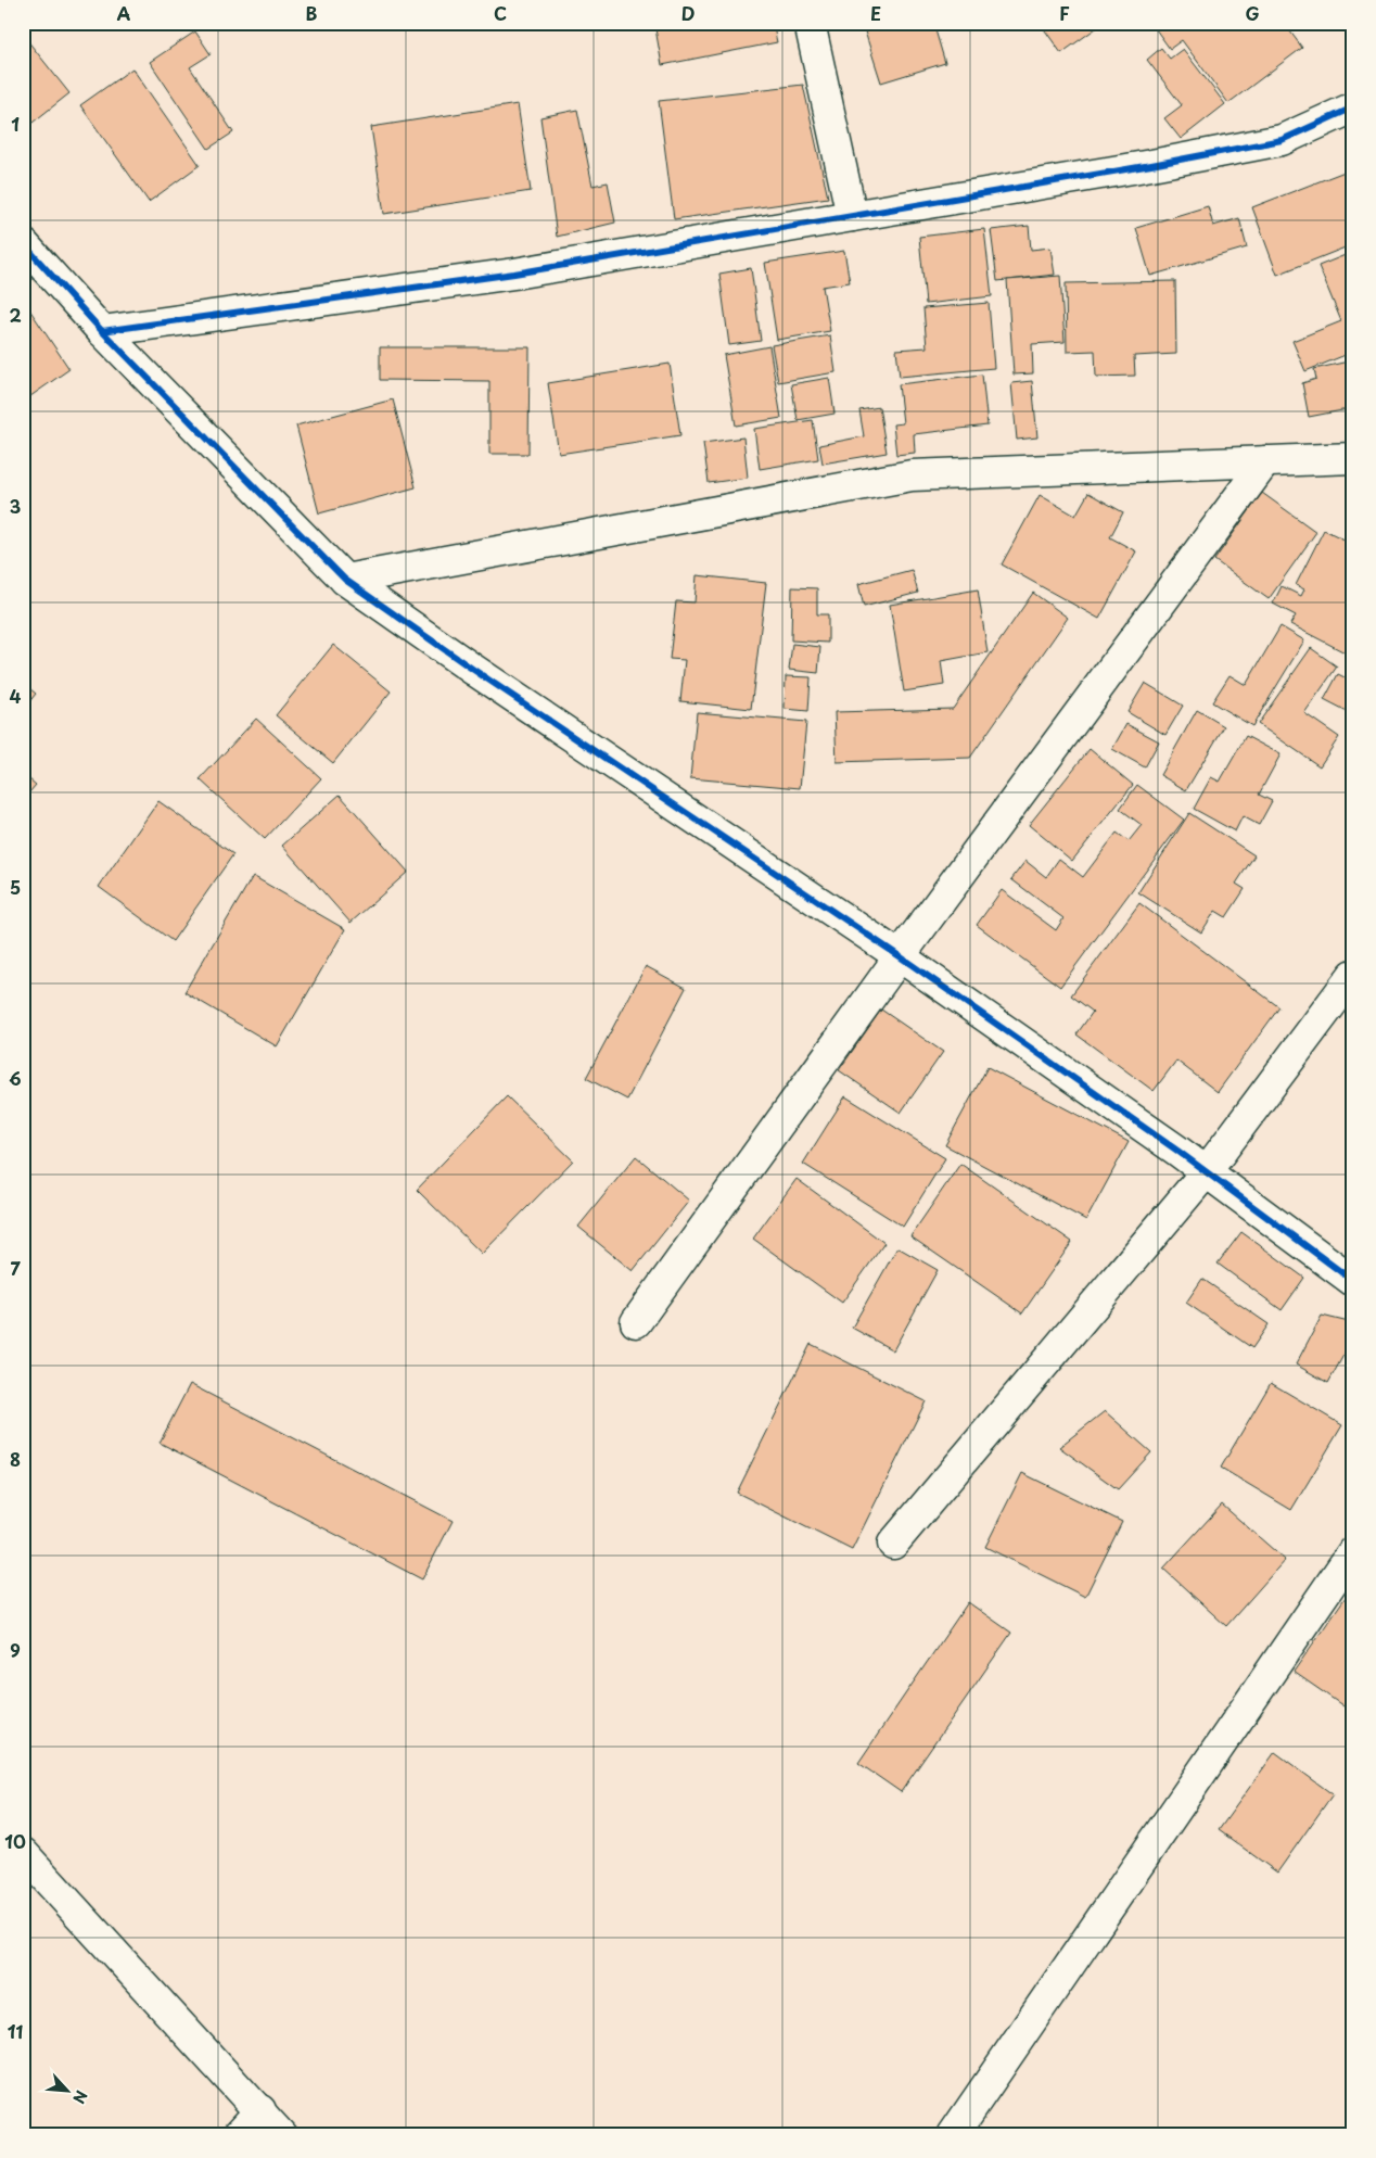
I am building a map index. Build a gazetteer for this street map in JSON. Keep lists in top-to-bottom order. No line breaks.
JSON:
{"north":"bottom right","grid":{"columns":["A","B","C","D","E","F","G"],"rows":["1","2","3","4","5","6","7","8","9","10","11"]}}
